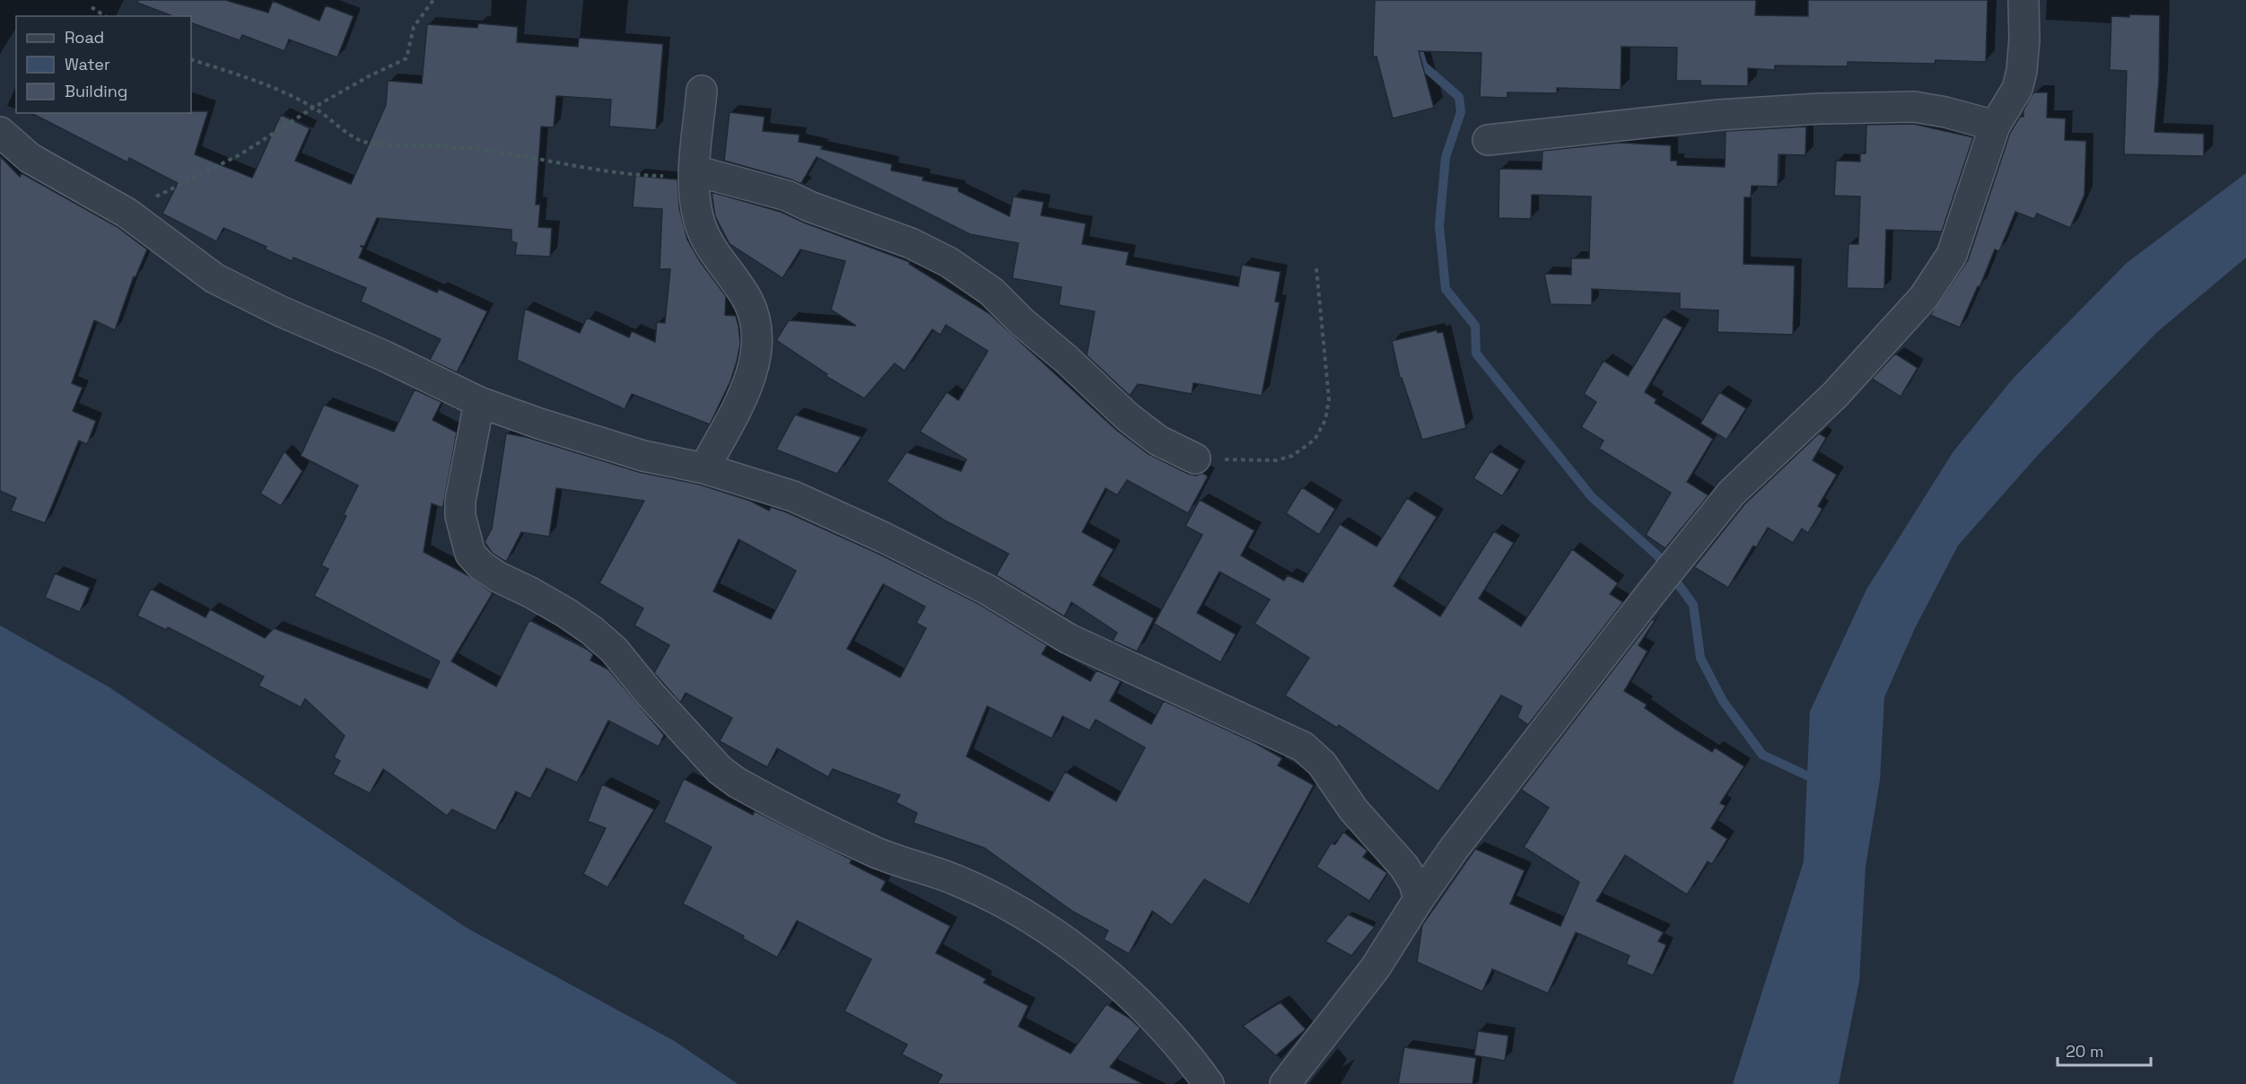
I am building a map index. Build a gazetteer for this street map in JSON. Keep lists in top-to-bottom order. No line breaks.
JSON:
{"legend":["Road","Water","Building"],"scale_bar":"20 m"}
